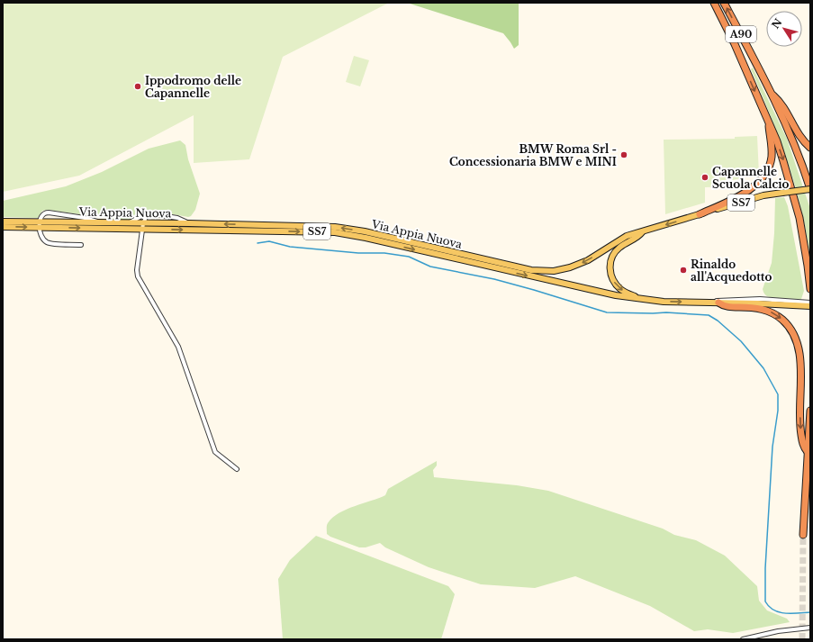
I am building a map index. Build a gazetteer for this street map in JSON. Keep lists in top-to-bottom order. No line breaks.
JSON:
{"streets":{"highway":["A90"],"main road":["SS7","Via Appia Nuova"]},"crossings":[["A90","Via Appia Nuova"]],"places":["Ippodromo delle Capannelle","BMW Roma Srl - Concessionaria BMW e MINI","Capannelle Scuola Calcio","Rinaldo all'Acquedotto"],"north":"top left"}
